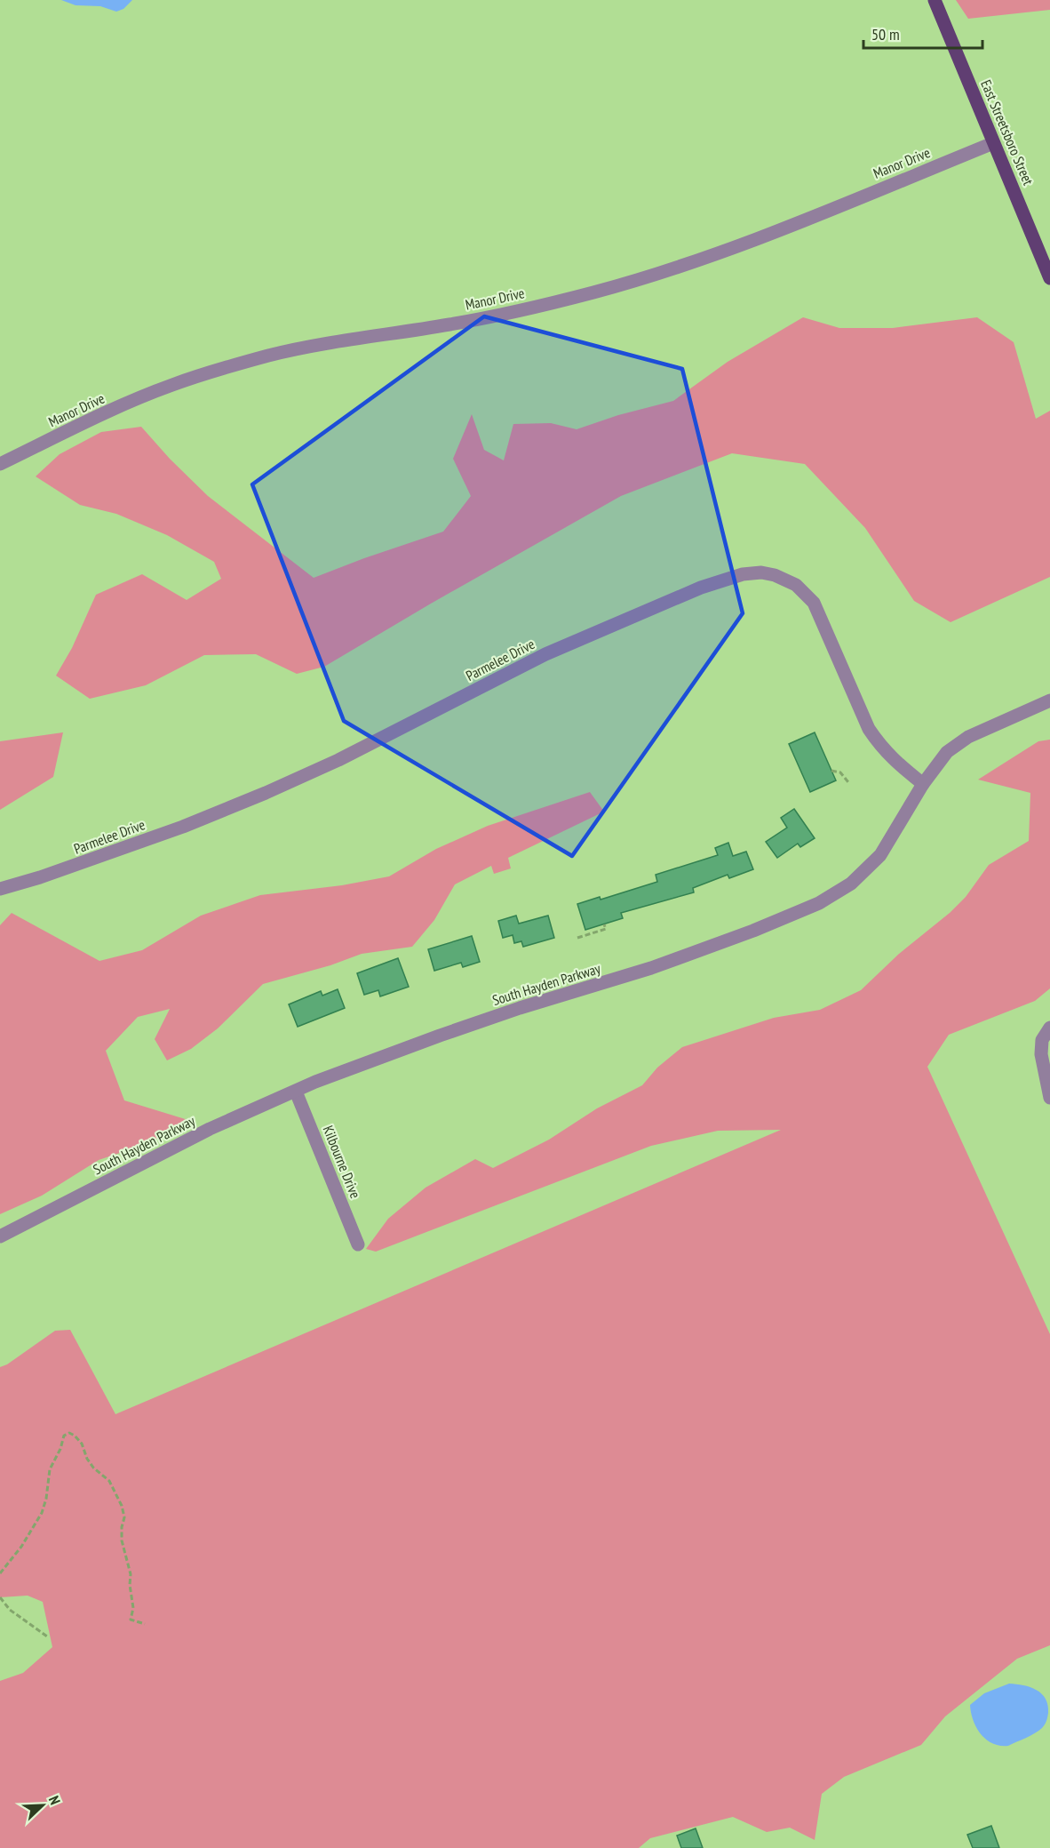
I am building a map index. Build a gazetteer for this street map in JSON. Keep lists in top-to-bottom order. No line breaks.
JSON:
{"streets":{"main road":["East Streetsboro Street"],"street":["Manor Drive","Parmelee Drive","South Hayden Parkway","Kilbourne Drive"]},"crossings":[["East Streetsboro Street","Manor Drive"],["Parmelee Drive","South Hayden Parkway"],["South Hayden Parkway","Kilbourne Drive"]],"scale_bar":"50 m","north":"top right"}
